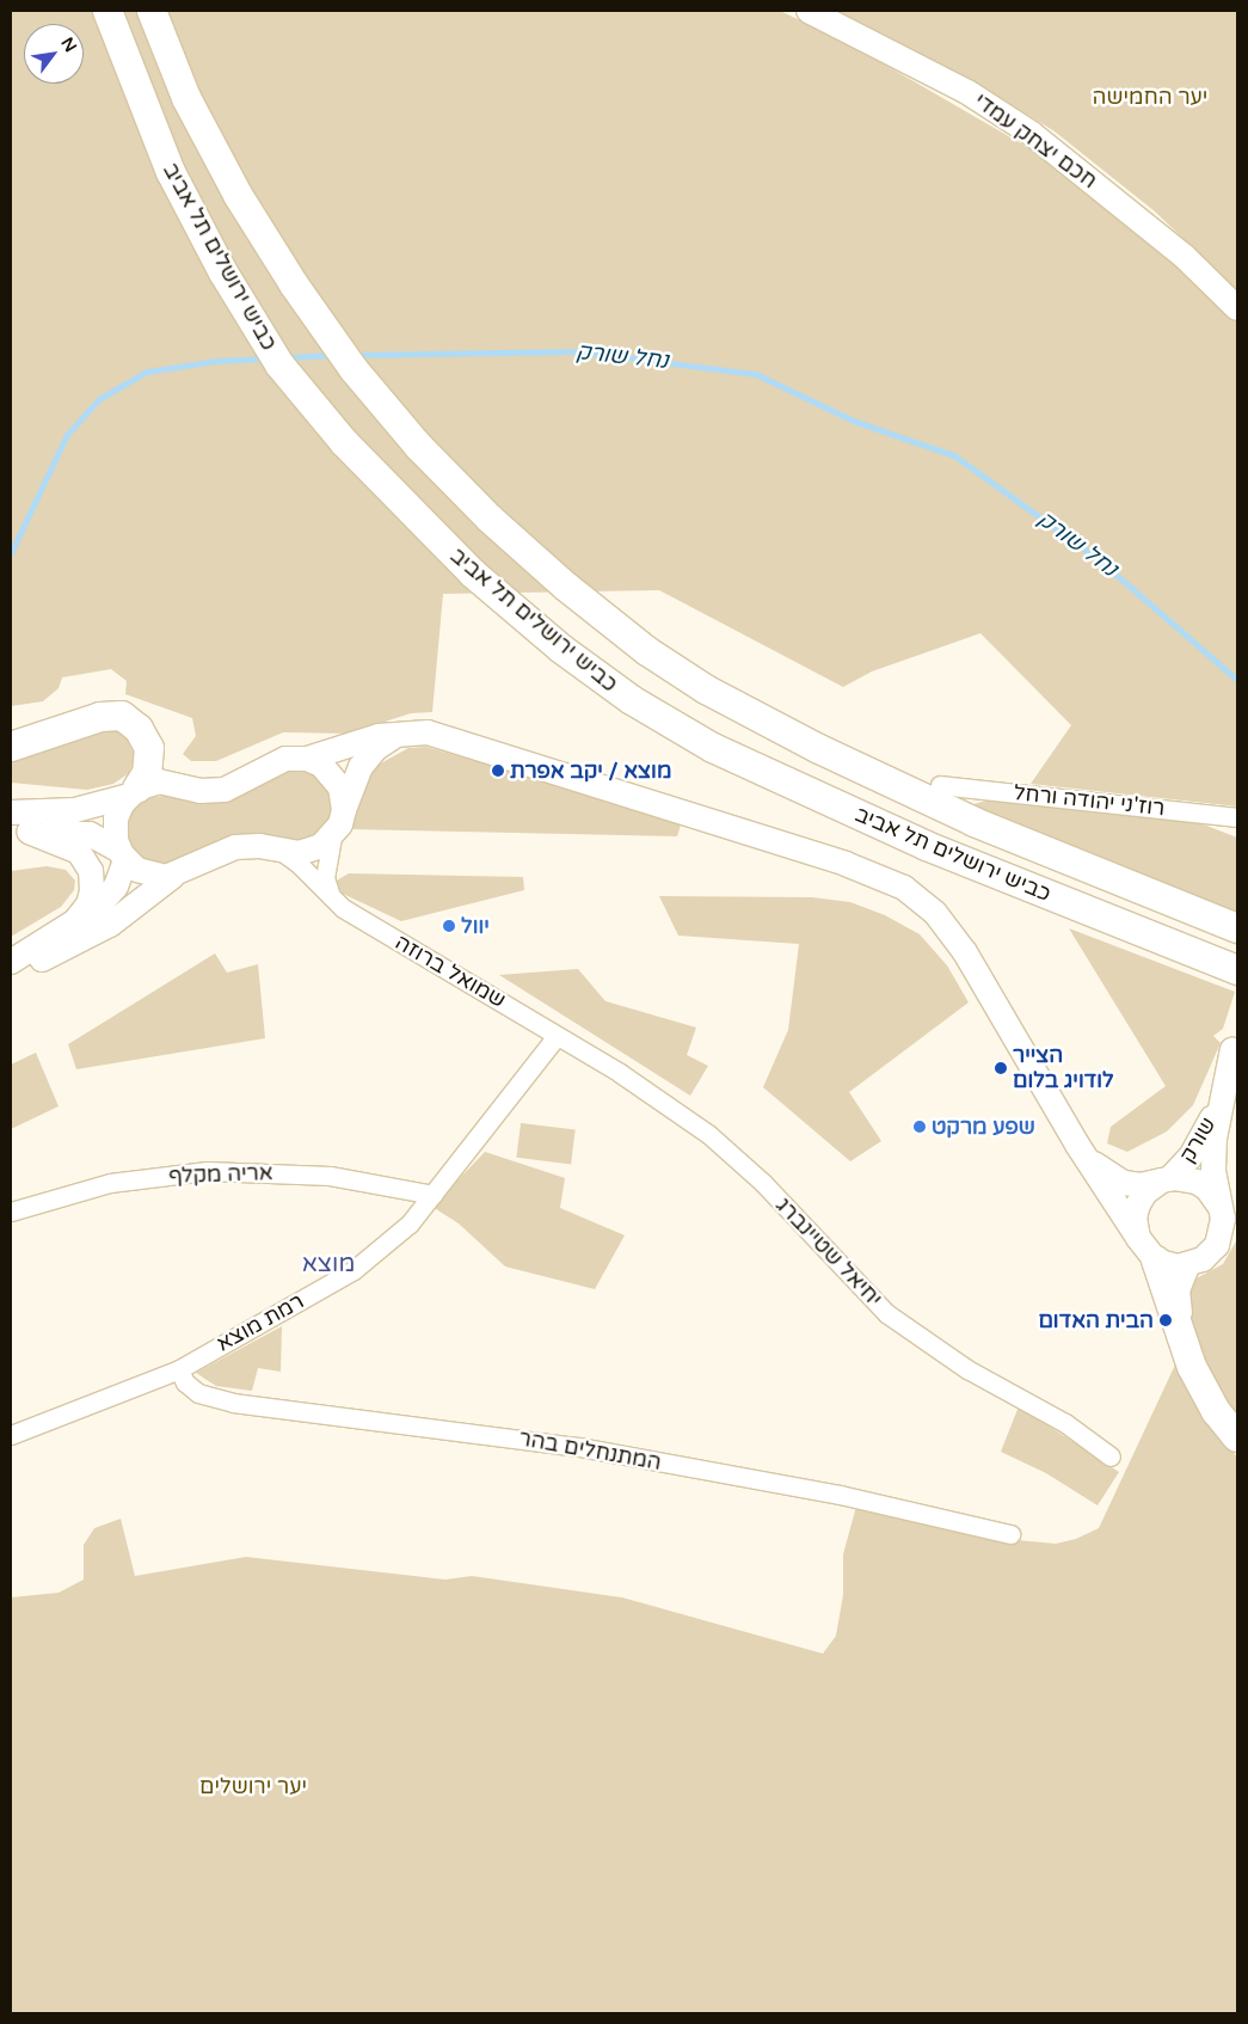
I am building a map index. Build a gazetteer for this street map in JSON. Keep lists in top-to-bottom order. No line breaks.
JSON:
{"streets":{"highway":["כביש ירושלים תל אביב"],"main road":["חכם יצחק עמדי","שורק"],"street":["רוז'ני יהודה ורחל","שמואל ברוזה","אריה מקלף","יחיאל שטיינברג","רמת מוצא","המתנחלים בהר"]},"crossings":[["שמואל ברוזה","יחיאל שטיינברג"],["שמואל ברוזה","רמת מוצא"],["אריה מקלף","רמת מוצא"],["יחיאל שטיינברג","רמת מוצא"],["רמת מוצא","המתנחלים בהר"]],"districts":["מוצא"],"water":["נחל שורק"],"parks":["יער החמישה","יער ירושלים"],"places":["מוצא / יקב אפרת","יוול","הצייר לודויג בלום","שפע מרקט","הבית האדום"],"north":"top right"}
